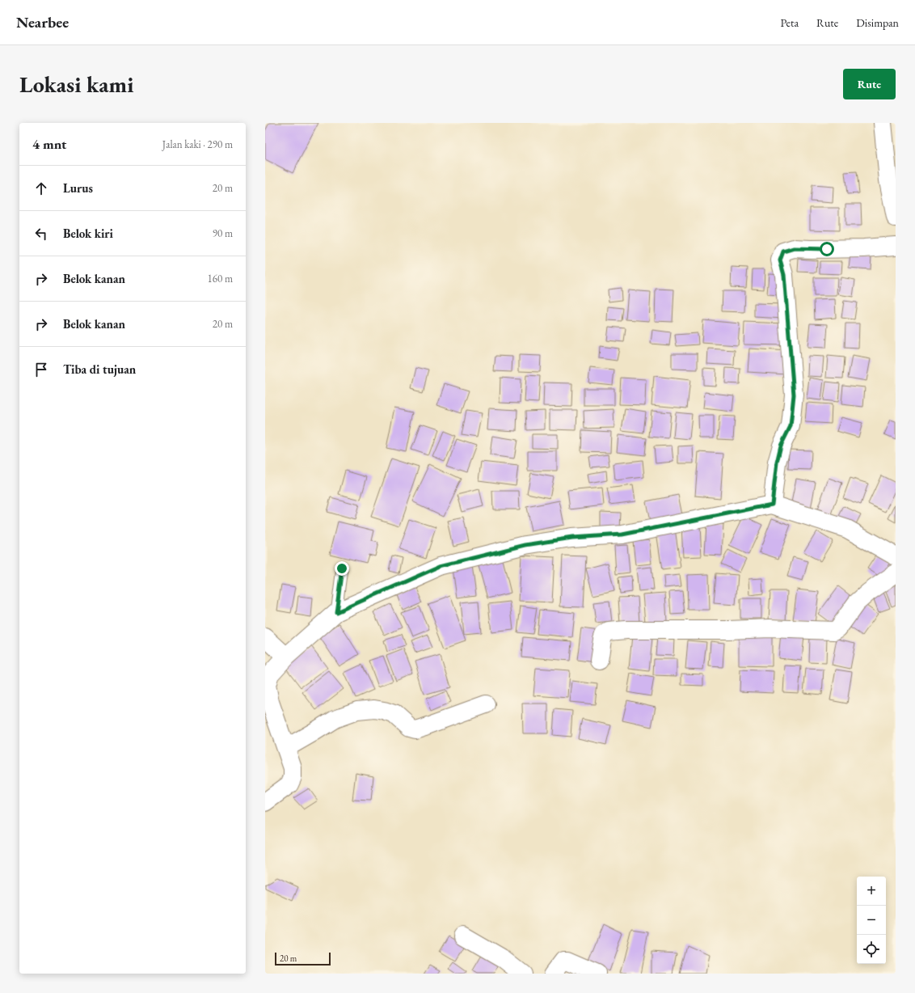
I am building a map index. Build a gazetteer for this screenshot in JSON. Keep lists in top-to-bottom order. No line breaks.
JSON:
{"scale_bar":"20 m","page":{"header":"Nearbee","nav":["Peta","Rute","Disimpan"],"buttons":"Rute","title":"Lokasi kami","heading":["4 mnt","Jalan kaki · 290 m"],"list":[["Lurus","20 m"],["Belok kiri","90 m"],["Belok kanan","160 m"],["Belok kanan","20 m"],"Tiba di tujuan"],"map_buttons":["+","−"],"scale":"20 m"}}
